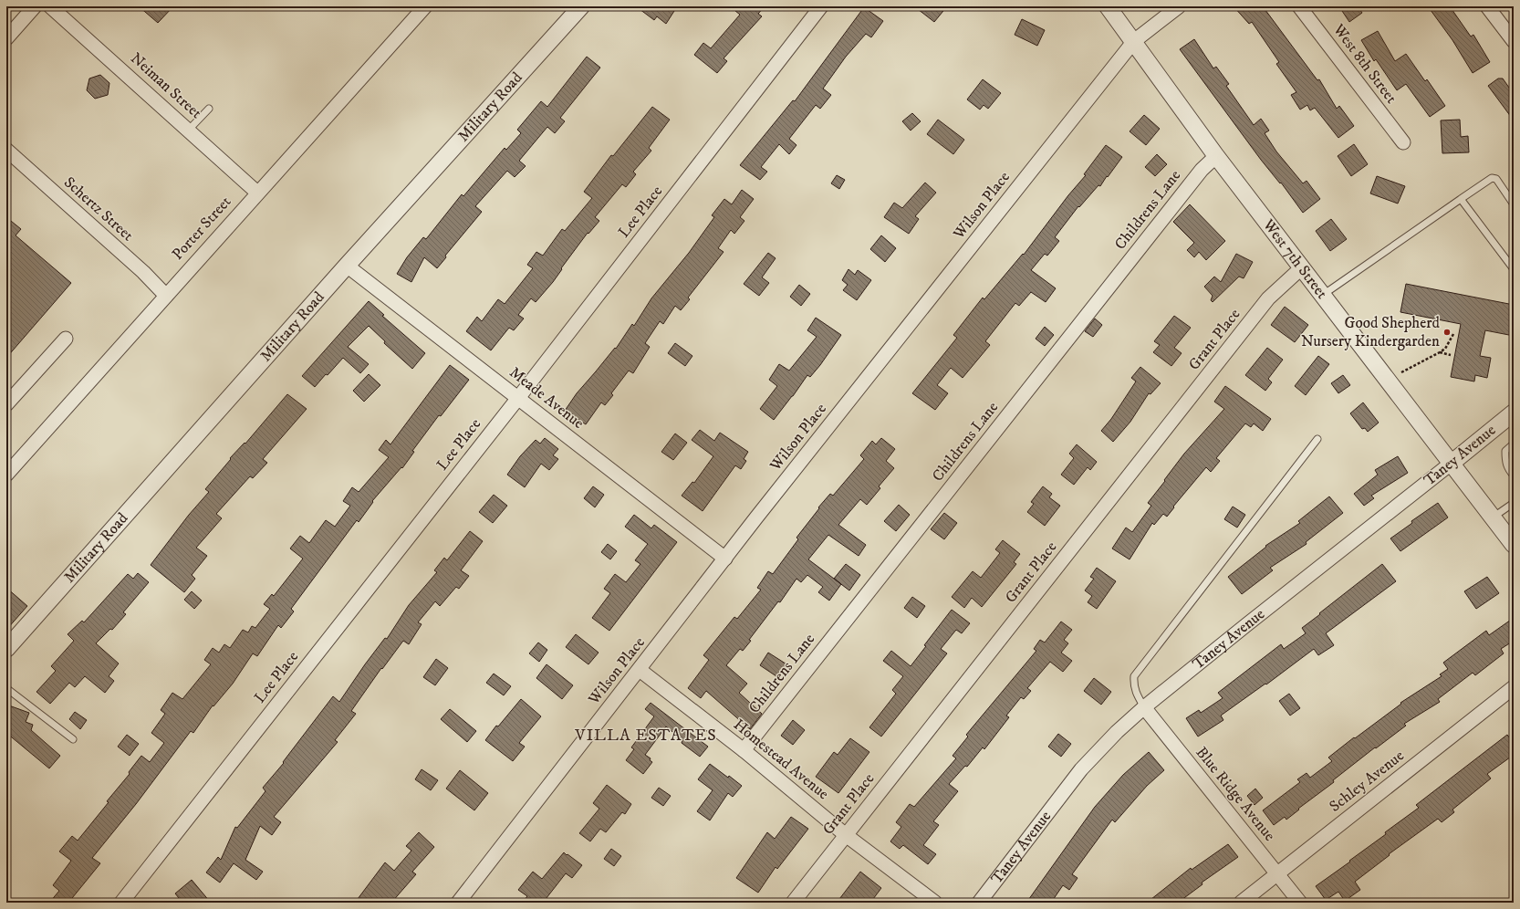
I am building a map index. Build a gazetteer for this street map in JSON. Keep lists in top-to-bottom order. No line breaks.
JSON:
{"streets":{"street":["West 8th Street","Neiman Street","Military Road","Wilson Place","Schertz Street","Childrens Lane","Lee Place","Porter Street","West 7th Street","Grant Place","Meade Avenue","Taney Avenue","Homestead Avenue","Schley Avenue","Blue Ridge Avenue"]},"crossings":[["Neiman Street","Porter Street"],["Military Road","Meade Avenue"],["Wilson Place","West 7th Street"],["Wilson Place","Meade Avenue"],["Wilson Place","Homestead Avenue"],["Schertz Street","Porter Street"],["Childrens Lane","West 7th Street"],["Childrens Lane","Homestead Avenue"],["Lee Place","Meade Avenue"],["West 7th Street","Grant Place"],["West 7th Street","Taney Avenue"],["Grant Place","Homestead Avenue"],["Taney Avenue","Blue Ridge Avenue"],["Schley Avenue","Blue Ridge Avenue"]],"districts":["VILLA ESTATES"],"places":["Good Shepherd Nursery Kindergarden"]}
